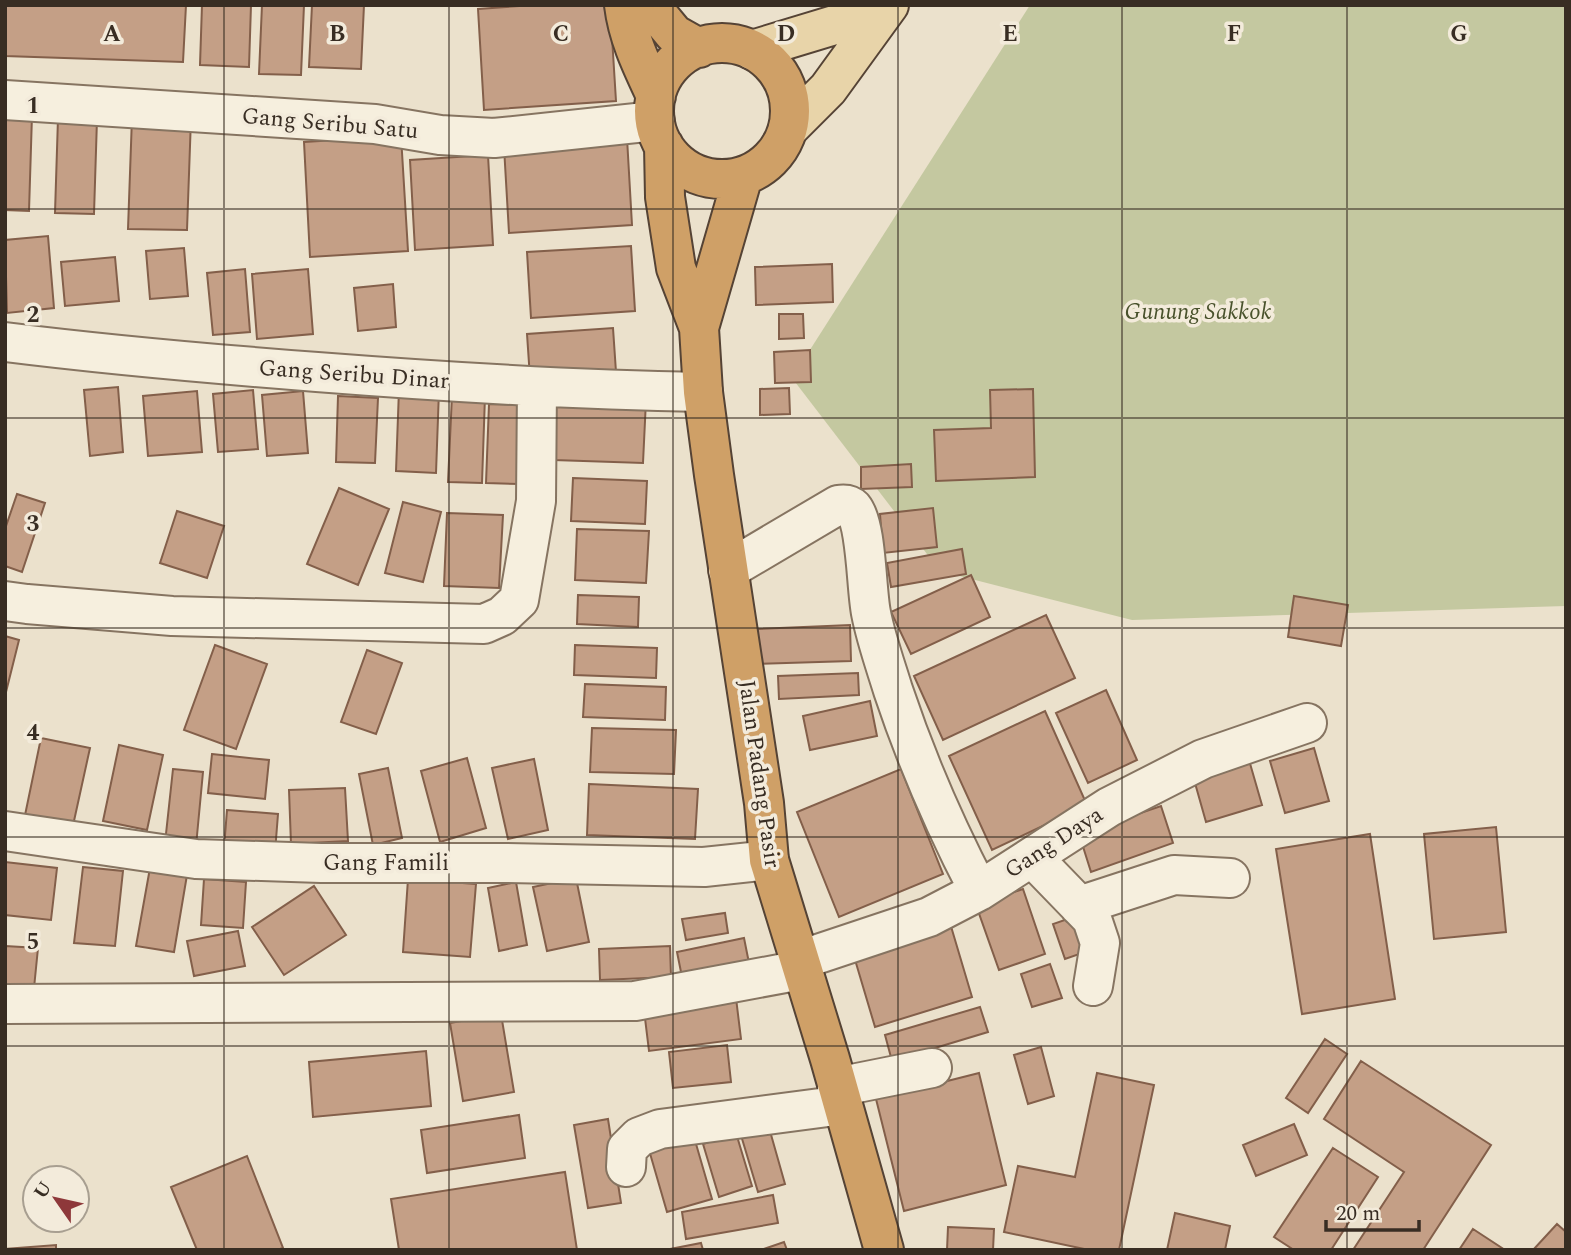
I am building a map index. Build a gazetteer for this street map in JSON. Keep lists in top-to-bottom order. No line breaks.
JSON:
{"streets":{"highway":["Jalan Padang Pasir"],"street":["Gang Seribu Satu","Gang Seribu Dinar","Gang Daya","Gang Famili"]},"crossings":[["Gang Seribu Dinar","Jalan Padang Pasir"],["Jalan Padang Pasir","Gang Daya"],["Jalan Padang Pasir","Gang Famili"]],"parks":["Gunung Sakkok"],"scale_bar":"20 m","north":"top left","grid":{"columns":["A","B","C","D","E","F","G"],"rows":["1","2","3","4","5"]}}
